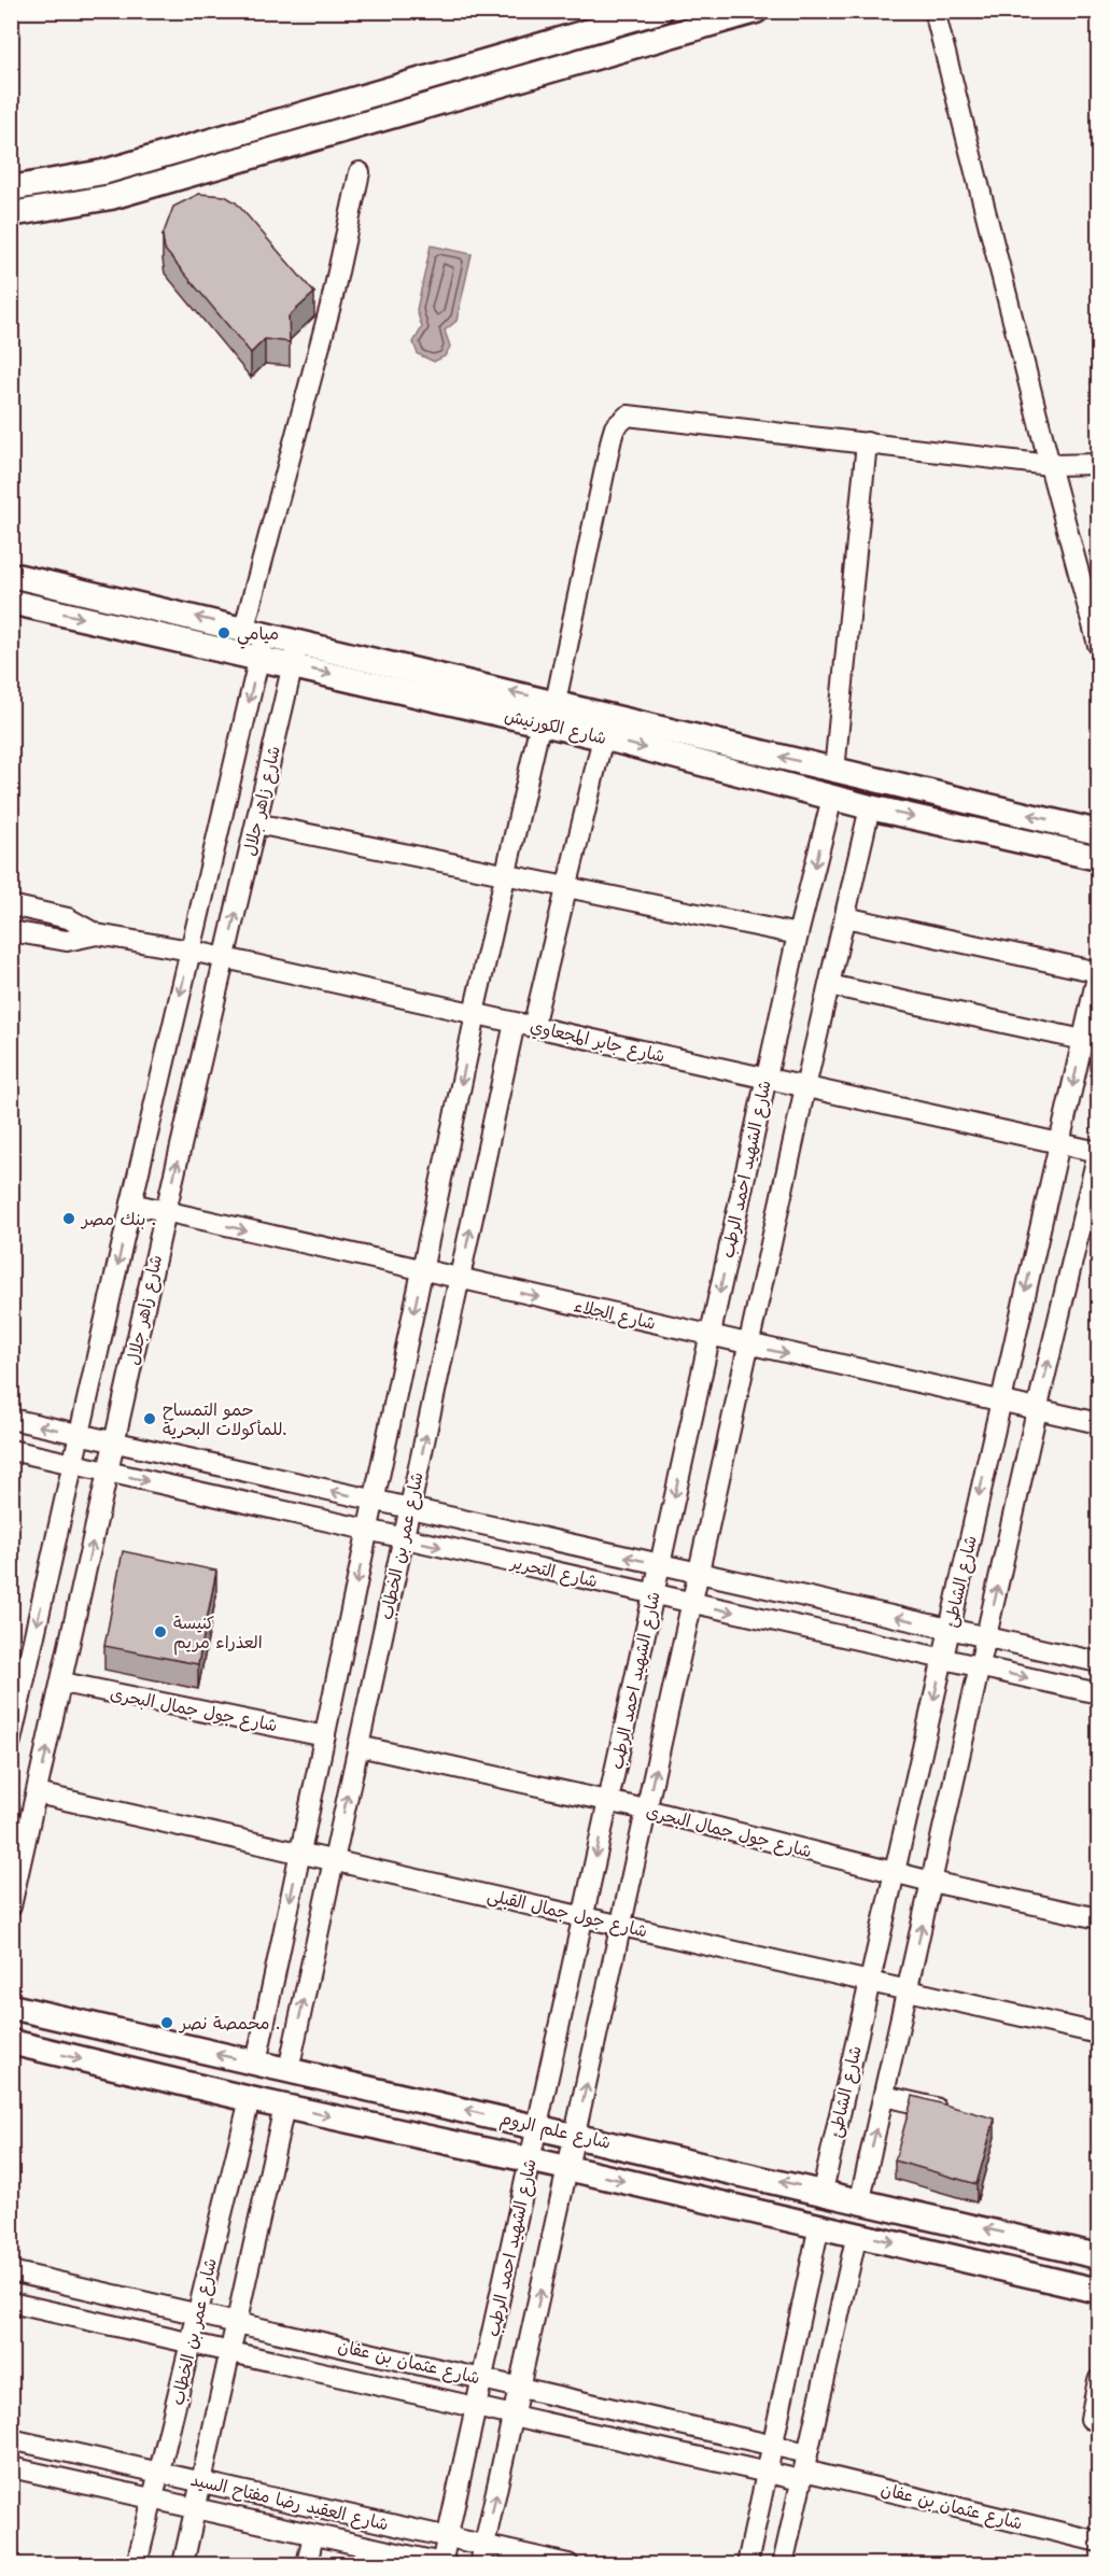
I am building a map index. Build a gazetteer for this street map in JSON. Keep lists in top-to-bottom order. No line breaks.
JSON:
{"streets":{"street":["شارع الكورنيش","شارع زاهر جلال","شارع جابر المجعاوي","شارع الشهيد احمد الرطب","شارع الجلاء","شارع عمر بن الخطاب","شارع التحرير","شارع الشاطئ","شارع جول جمال البحرى","شارع جول جمال القبلى","شارع علم الروم","شارع عثمان بن عفان","شارع العقيد رضا مفتاح السيد"]},"crossings":[["شارع الكورنيش","شارع زاهر جلال"],["شارع الكورنيش","شارع الشهيد احمد الرطب"],["شارع الكورنيش","شارع عمر بن الخطاب"],["شارع زاهر جلال","شارع جابر المجعاوي"],["شارع زاهر جلال","شارع الجلاء"],["شارع زاهر جلال","شارع التحرير"],["شارع زاهر جلال","شارع جول جمال البحرى"],["شارع زاهر جلال","شارع جول جمال القبلى"],["شارع جابر المجعاوي","شارع الشهيد احمد الرطب"],["شارع جابر المجعاوي","شارع عمر بن الخطاب"],["شارع جابر المجعاوي","شارع الشاطئ"],["شارع الشهيد احمد الرطب","شارع الجلاء"],["شارع الشهيد احمد الرطب","شارع التحرير"],["شارع الشهيد احمد الرطب","شارع جول جمال البحرى"],["شارع الشهيد احمد الرطب","شارع جول جمال القبلى"],["شارع الشهيد احمد الرطب","شارع علم الروم"],["شارع الشهيد احمد الرطب","شارع عثمان بن عفان"],["شارع الشهيد احمد الرطب","شارع العقيد رضا مفتاح السيد"],["شارع الجلاء","شارع عمر بن الخطاب"],["شارع الجلاء","شارع الشاطئ"],["شارع عمر بن الخطاب","شارع التحرير"],["شارع عمر بن الخطاب","شارع جول جمال البحرى"],["شارع عمر بن الخطاب","شارع جول جمال القبلى"],["شارع عمر بن الخطاب","شارع علم الروم"],["شارع عمر بن الخطاب","شارع عثمان بن عفان"],["شارع عمر بن الخطاب","شارع العقيد رضا مفتاح السيد"],["شارع التحرير","شارع الشاطئ"],["شارع الشاطئ","شارع جول جمال البحرى"],["شارع الشاطئ","شارع جول جمال القبلى"],["شارع الشاطئ","شارع علم الروم"]],"one_way":["شارع الجلاء"],"places":["ميامي","بنك مصر .","حمو التمساح للمأكولات البحرية.","كنيسة العذراء مريم","محمصة نصر ."]}
